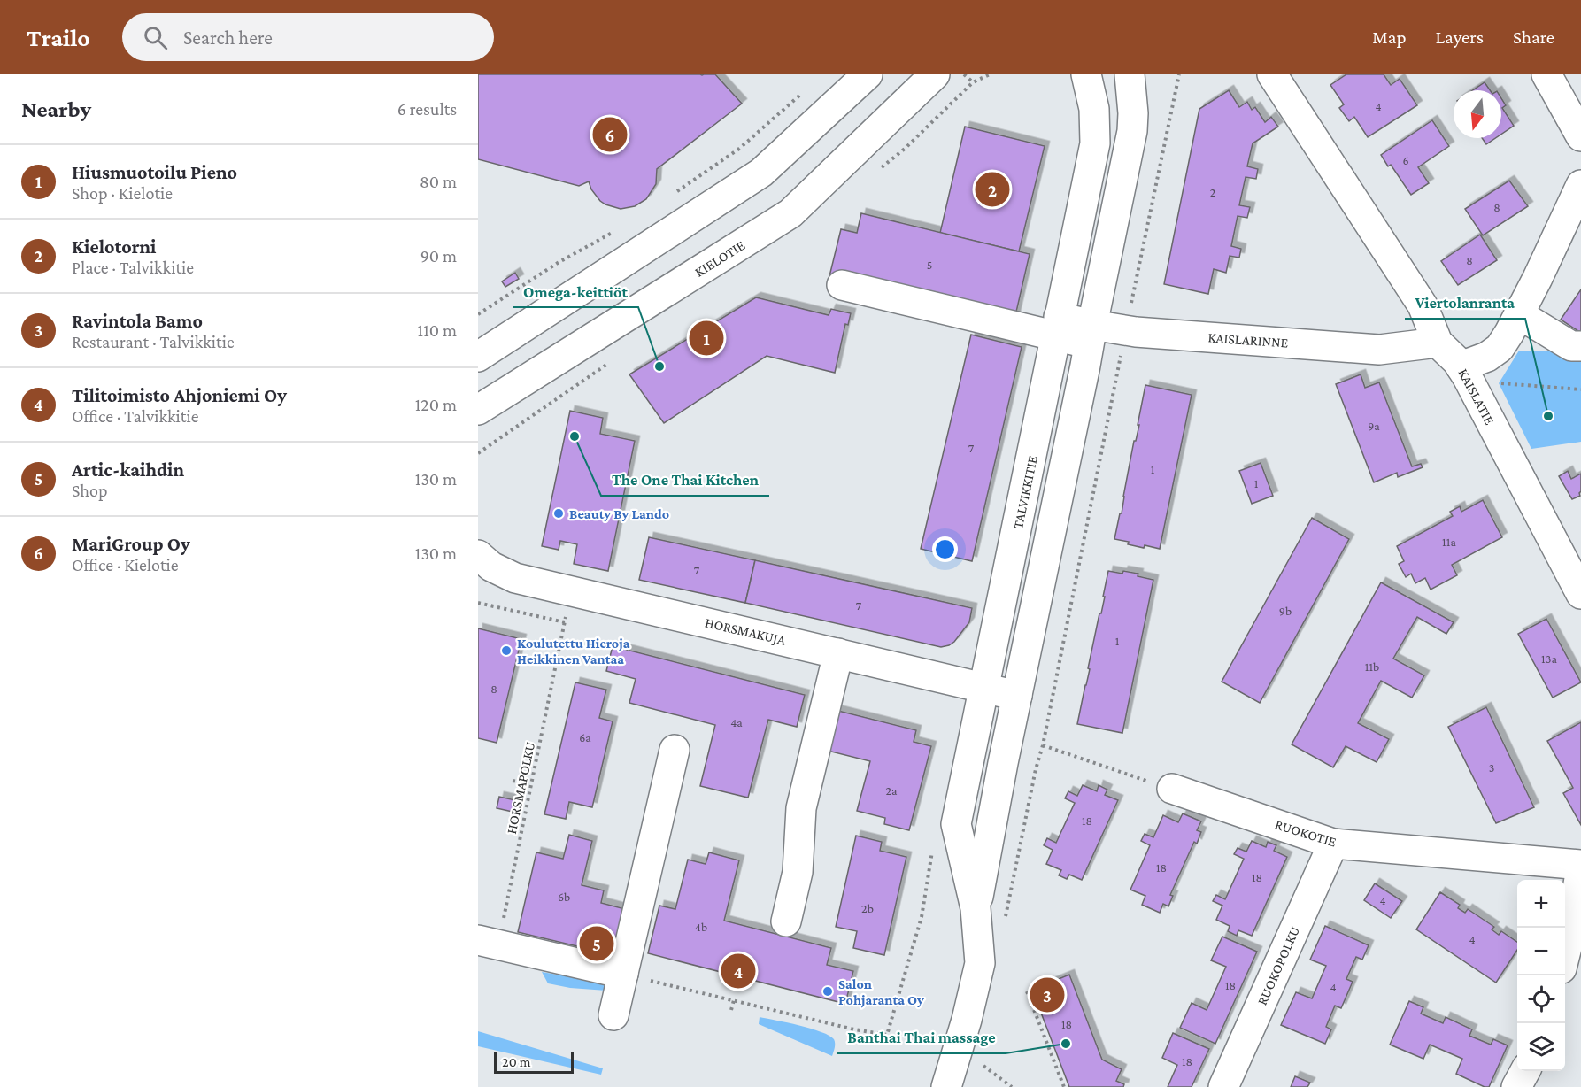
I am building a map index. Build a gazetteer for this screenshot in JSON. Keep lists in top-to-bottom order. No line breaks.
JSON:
{"streets":{"main road":["KIELOTIE","KAISLARINNE","KAISLATIE","TALVIKKITIE","HORSMAKUJA","RUOKOTIE","RUOKOPOLKU"],"path":["HORSMAPOLKU"]},"crossings":[["KAISLARINNE","KAISLATIE"],["KAISLARINNE","TALVIKKITIE"],["TALVIKKITIE","HORSMAKUJA"],["RUOKOTIE","RUOKOPOLKU"]],"places":["Omega-keittiöt","Viertolanranta","The One Thai Kitchen","Beauty By Lando","Koulutettu Hieroja Heikkinen Vantaa","Salon Pohjaranta Oy","Banthai Thai massage"],"house_numbers":["4","6","2","8","8","5","9a","7","1","1","11a","7","7","9b","1","13a","11b","8","4a","6a","3","2a","18","18","18","6b","4","2b","4b","4","18","4","18","18"],"scale_bar":"20 m","north":"bottom","page":{"header":"Trailo","search":"Search here","nav":["Map","Layers","Share"],"heading":["Nearby","6 results"],"pins":["6","2","1","5","4","3"],"list":[{"mark":"1","name":"Hiusmuotoilu Pieno","note":"Shop · Kielotie","value":"80 m"},{"mark":"2","name":"Kielotorni","note":"Place · Talvikkitie","value":"90 m"},{"mark":"3","name":"Ravintola Bamo","note":"Restaurant · Talvikkitie","value":"110 m"},{"mark":"4","name":"Tilitoimisto Ahjoniemi Oy","note":"Office · Talvikkitie","value":"120 m"},{"mark":"5","name":"Artic-kaihdin","note":"Shop","value":"130 m"},{"mark":"6","name":"MariGroup Oy","note":"Office · Kielotie","value":"130 m"}],"map_buttons":["+","−"],"scale":"20 m"}}
